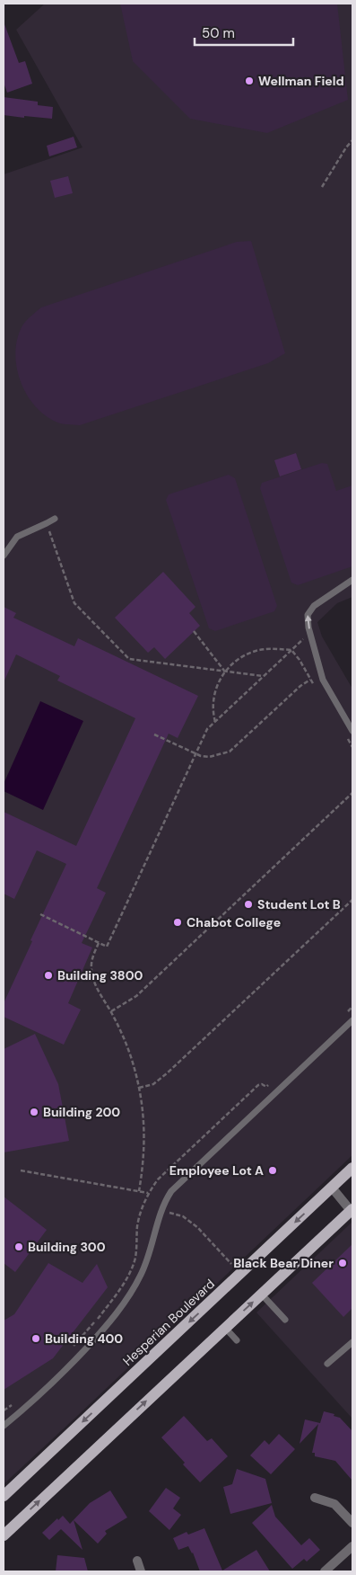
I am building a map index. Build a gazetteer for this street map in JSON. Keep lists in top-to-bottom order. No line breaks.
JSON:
{"streets":{"main road":["Hesperian Boulevard"]},"places":["Wellman Field","Student Lot B","Chabot College","Building 3800","Building 200","Employee Lot A","Building 300","Black Bear Diner","Building 400"],"scale_bar":"50 m"}
